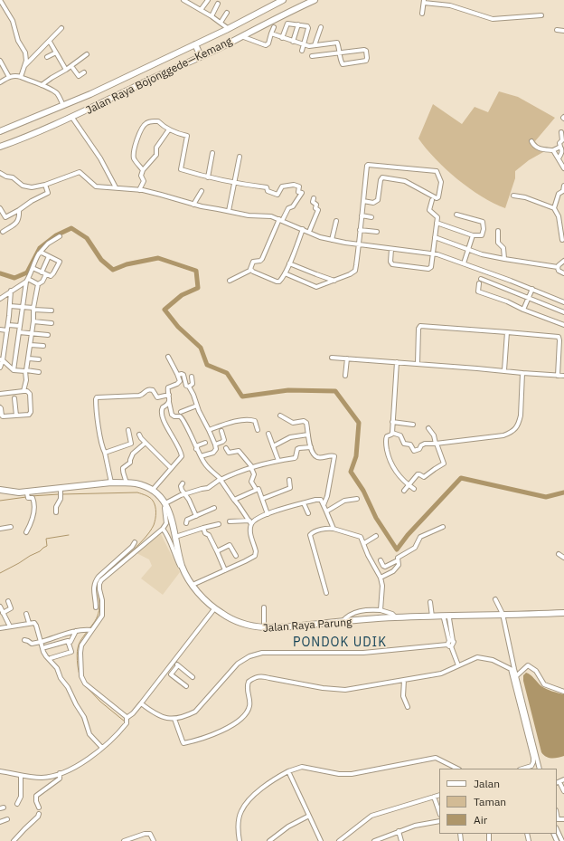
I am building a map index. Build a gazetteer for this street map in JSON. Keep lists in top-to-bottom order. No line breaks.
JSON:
{"streets":{"highway":["Jalan Raya Bojonggede—Kemang","Jalan Raya Parung"]},"districts":["PONDOK UDIK"],"legend":["Jalan","Taman","Air"]}
